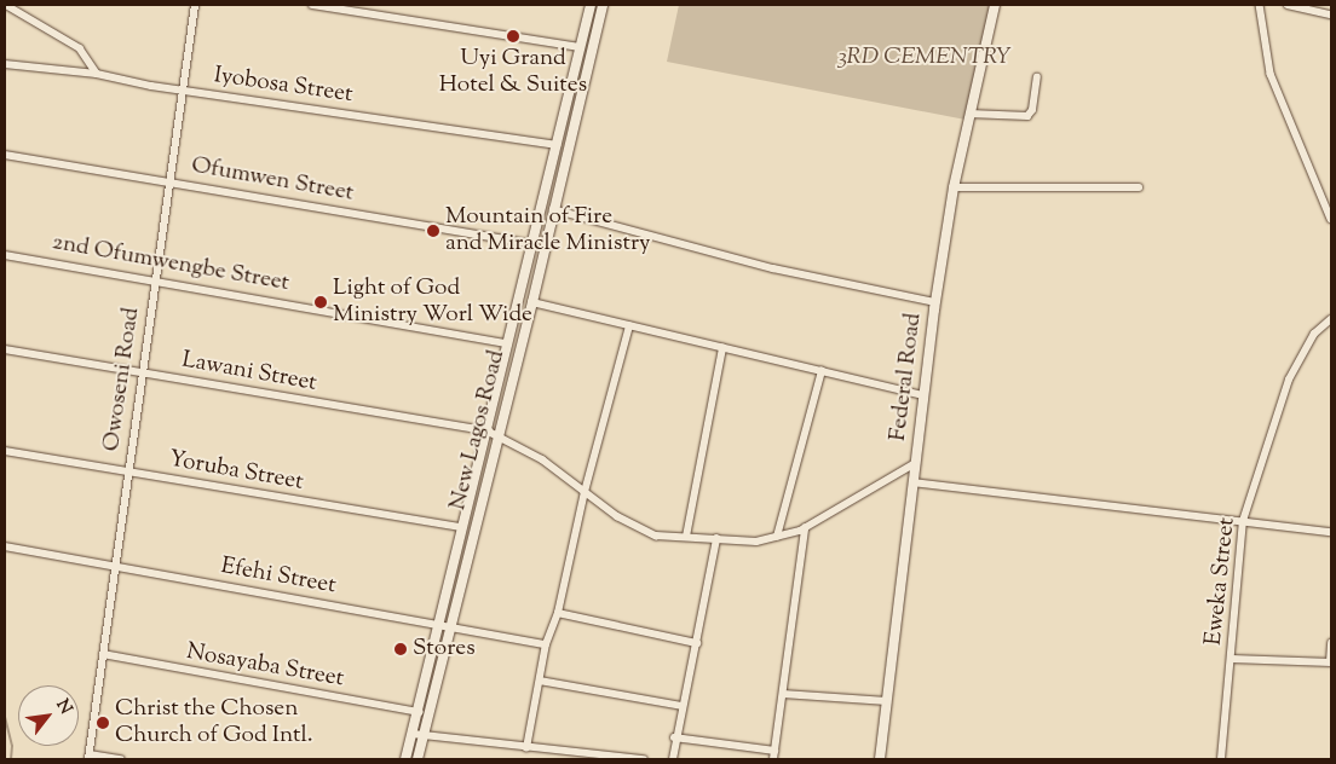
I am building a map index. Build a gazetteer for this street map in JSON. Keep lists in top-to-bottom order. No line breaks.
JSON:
{"streets":{"main road":["Federal Road","New Lagos Road"],"street":["Iyobosa Street","Ofumwen Street","2nd Ofumwengbe Street","Lawani Street","Owoseni Road","Yoruba Street","Efehi Street","Eweka Street","Nosayaba Street"]},"crossings":[["Iyobosa Street","Owoseni Road"],["Iyobosa Street","New Lagos Road"],["Ofumwen Street","Owoseni Road"],["Ofumwen Street","New Lagos Road"],["2nd Ofumwengbe Street","Owoseni Road"],["2nd Ofumwengbe Street","New Lagos Road"],["Lawani Street","Federal Road"],["Lawani Street","Owoseni Road"],["Lawani Street","New Lagos Road"],["Owoseni Road","Yoruba Street"],["Owoseni Road","Efehi Street"],["Owoseni Road","Nosayaba Street"],["New Lagos Road","Yoruba Street"],["New Lagos Road","Efehi Street"],["New Lagos Road","Nosayaba Street"]],"parks":["3RD CEMENTRY"],"places":["Uyi Grand Hotel & Suites","Mountain of Fire and Miracle Ministry","Light of God Ministry Worl Wide","Stores","Christ the Chosen Church of God Intl."],"north":"top right"}
